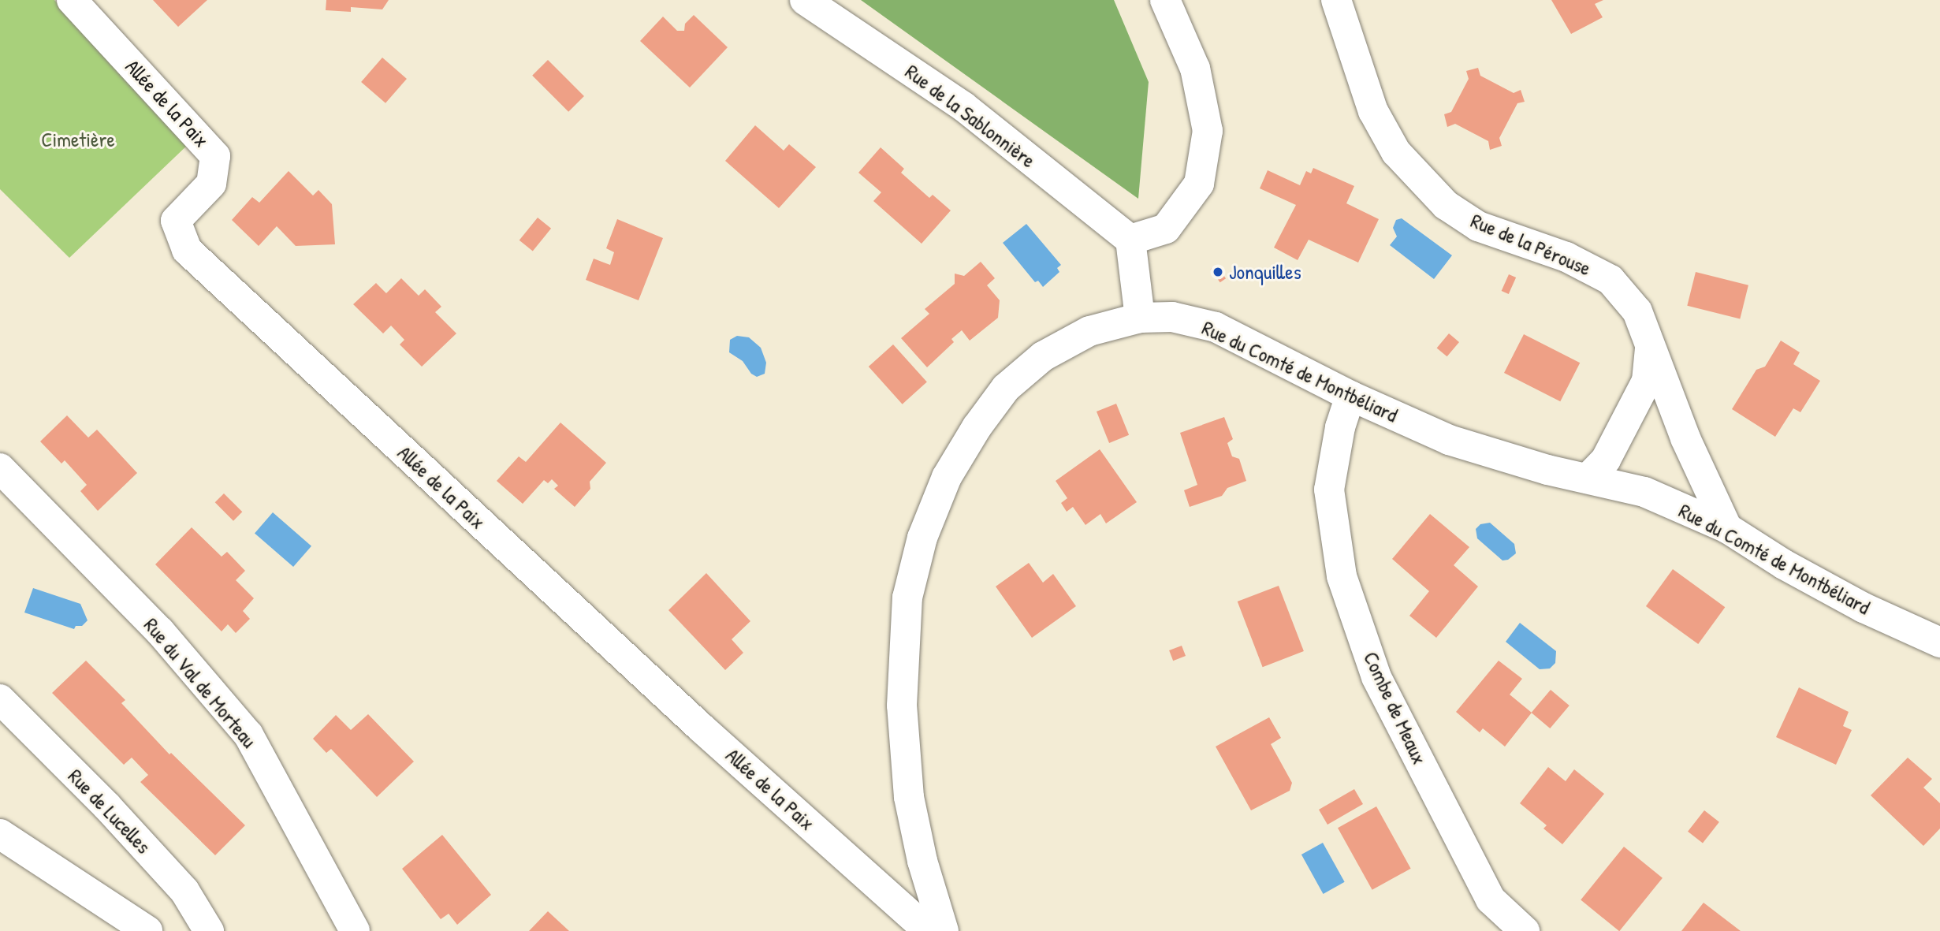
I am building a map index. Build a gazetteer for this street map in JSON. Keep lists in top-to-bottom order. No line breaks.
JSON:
{"streets":{"street":["Allée de la Paix","Rue de la Sablonnière","Rue de la Pérouse","Rue du Comté de Montbéliard","Rue du Val de Morteau","Combe de Meaux","Rue de Lucelles"]},"crossings":[["Allée de la Paix","Rue du Comté de Montbéliard"],["Rue de la Pérouse","Rue du Comté de Montbéliard"],["Rue du Comté de Montbéliard","Combe de Meaux"]],"parks":["Cimetière"],"places":["Jonquilles"]}
